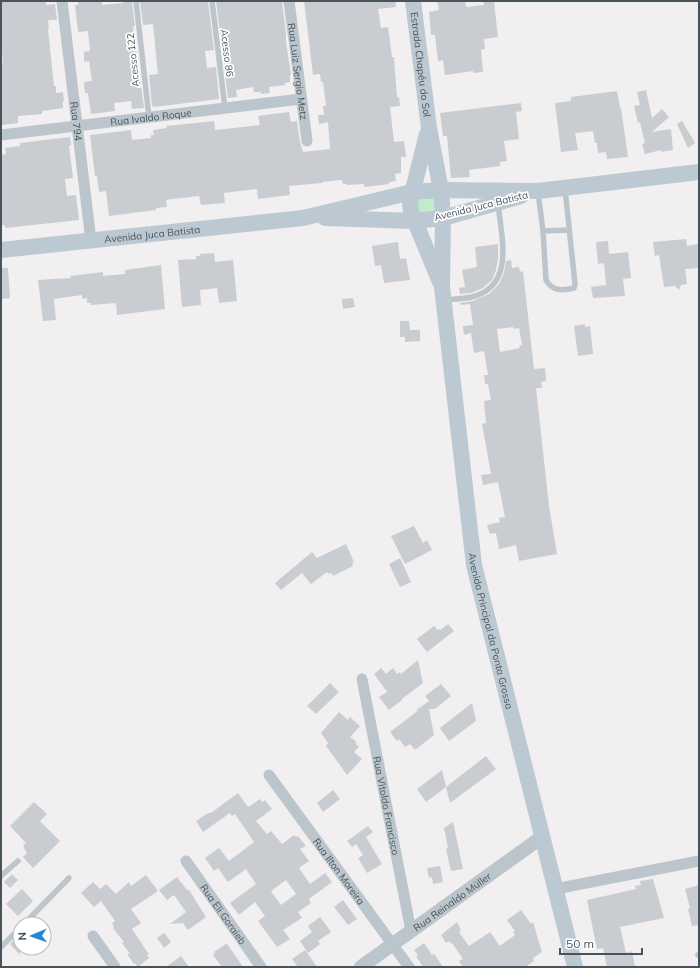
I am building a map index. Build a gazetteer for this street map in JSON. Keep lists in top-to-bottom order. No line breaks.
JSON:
{"streets":{"main road":["Estrada Chapéu do Sol","Avenida Juca Batista","Avenida Principal da Ponta Grossa"],"street":["Rua Luiz Sergio Metz","Rua Ivaldo Roque","Rua 794","Rua Vitoldo Francisco","Rua Ilton Moreira","Rua Reinaldo Müller","Rua Eli Goraieb"],"lane":["Acesso 86","Acesso 122"]},"crossings":[["Acesso 86","Rua Ivaldo Roque"],["Acesso 122","Rua Ivaldo Roque"],["Estrada Chapéu do Sol","Avenida Juca Batista"],["Estrada Chapéu do Sol","Avenida Principal da Ponta Grossa"],["Rua Luiz Sergio Metz","Rua Ivaldo Roque"],["Rua Ivaldo Roque","Rua 794"],["Rua 794","Avenida Juca Batista"],["Avenida Juca Batista","Avenida Principal da Ponta Grossa"],["Avenida Principal da Ponta Grossa","Rua Reinaldo Müller"],["Rua Vitoldo Francisco","Rua Reinaldo Müller"],["Rua Ilton Moreira","Rua Reinaldo Müller"]],"scale_bar":"50 m","north":"left"}
